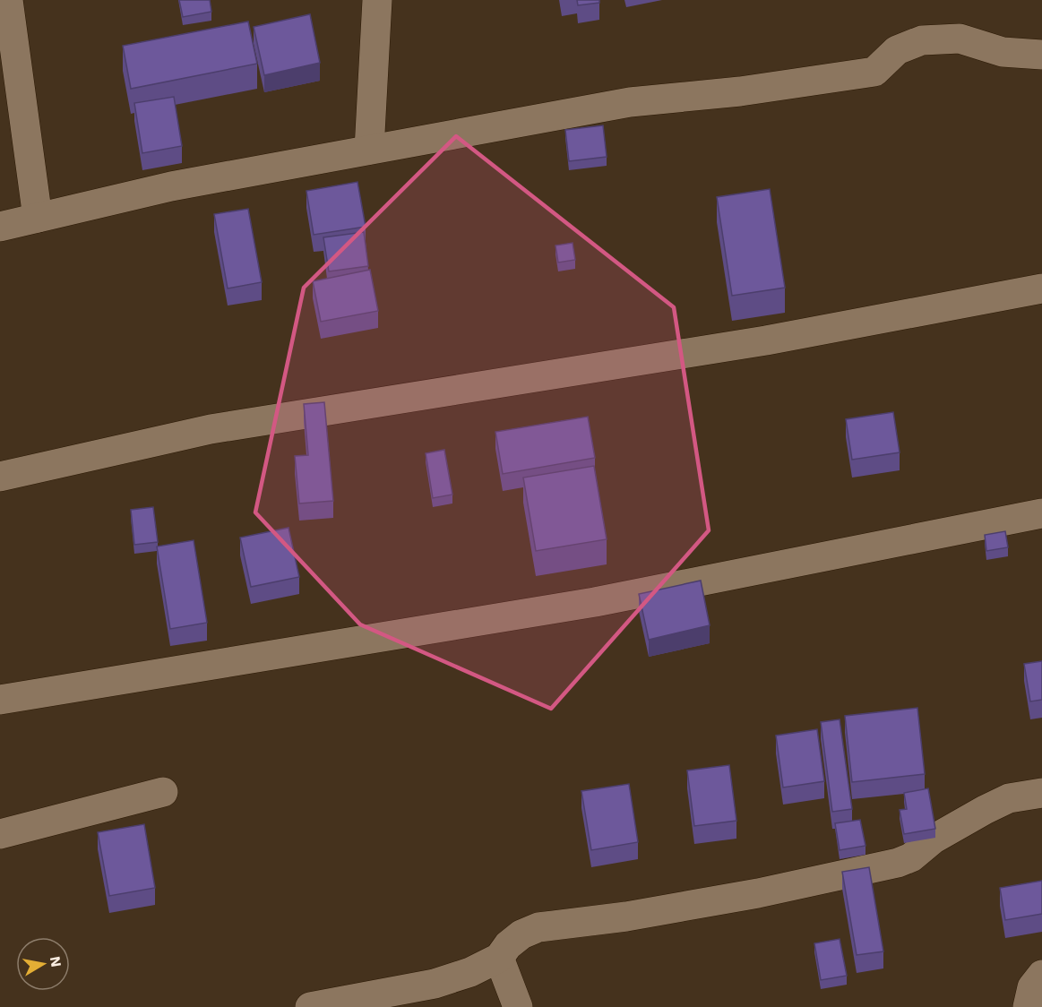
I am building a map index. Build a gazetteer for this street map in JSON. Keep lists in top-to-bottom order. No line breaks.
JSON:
{"north":"right"}
